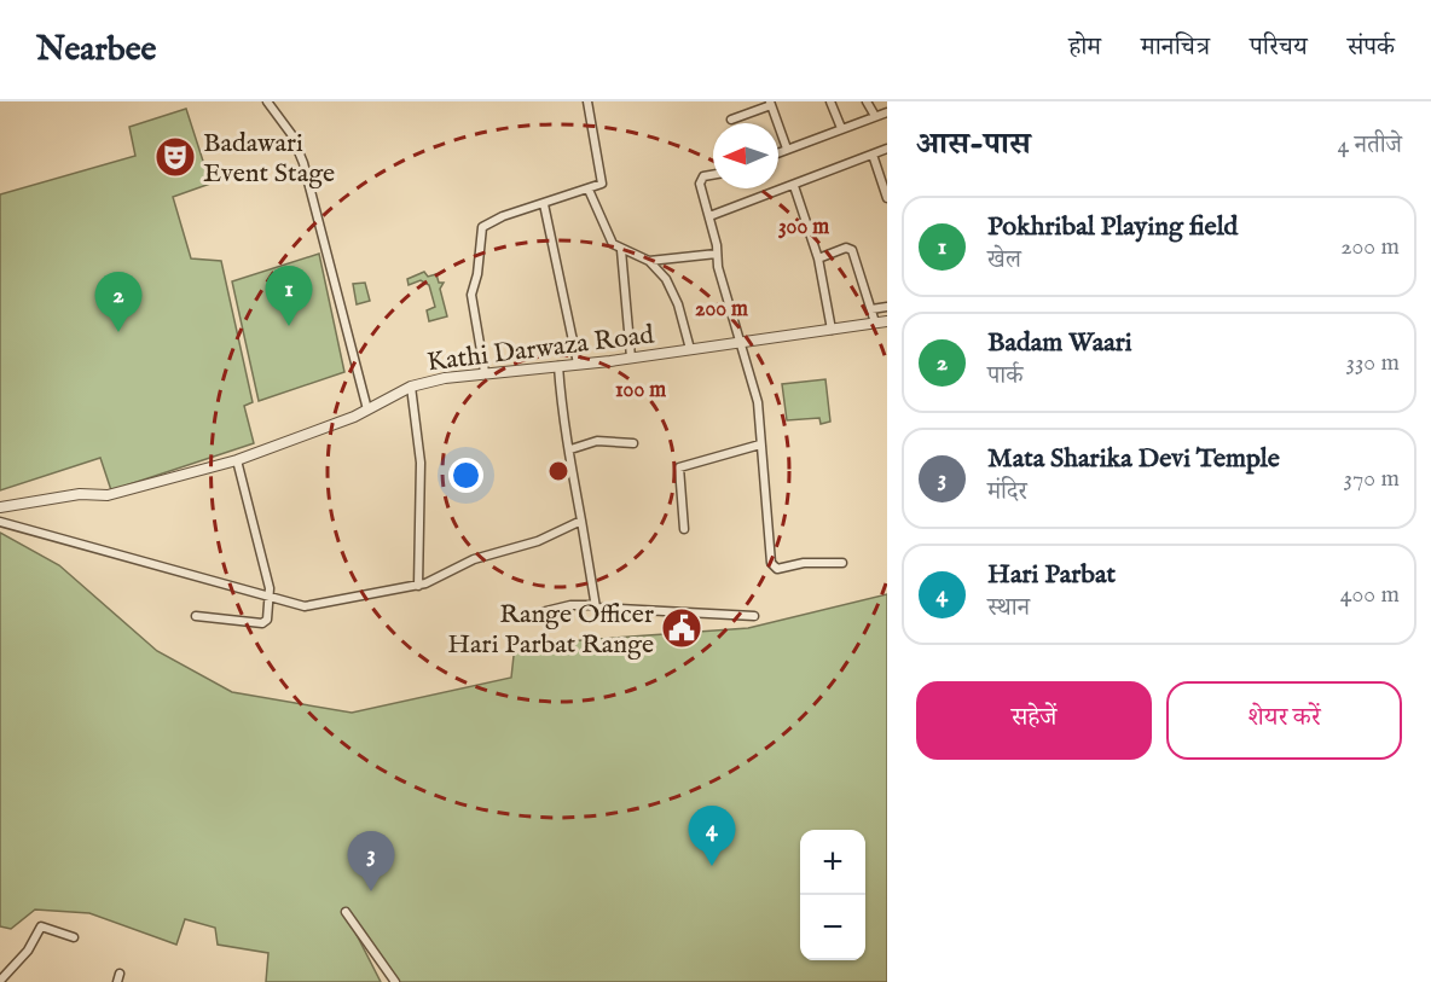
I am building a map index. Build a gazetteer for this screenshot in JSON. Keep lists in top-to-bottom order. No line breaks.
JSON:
{"streets":{"street":["Kathi Darwaza Road"]},"places":{"theatre":["Badawari Event Stage"],"public building":["Range Officer Hari Parbat Range"]},"north":"left","page":{"header":"Nearbee","nav":["होम","मानचित्र","परिचय","संपर्क"],"heading":["आस-पास","4 नतीजे"],"list":[{"mark":"1","name":"Pokhribal Playing field","note":"खेल","value":"200 m"},{"mark":"2","name":"Badam Waari","note":"पार्क","value":"330 m"},{"mark":"3","name":"Mata Sharika Devi Temple","note":"मंदिर","value":"370 m"},{"mark":"4","name":"Hari Parbat","note":"स्थान","value":"400 m"}],"pins":["1","2","4","3"],"buttons":["सहेजें","शेयर करें"],"map_buttons":["+","−"]},"rings":["300 m","200 m","100 m"]}
